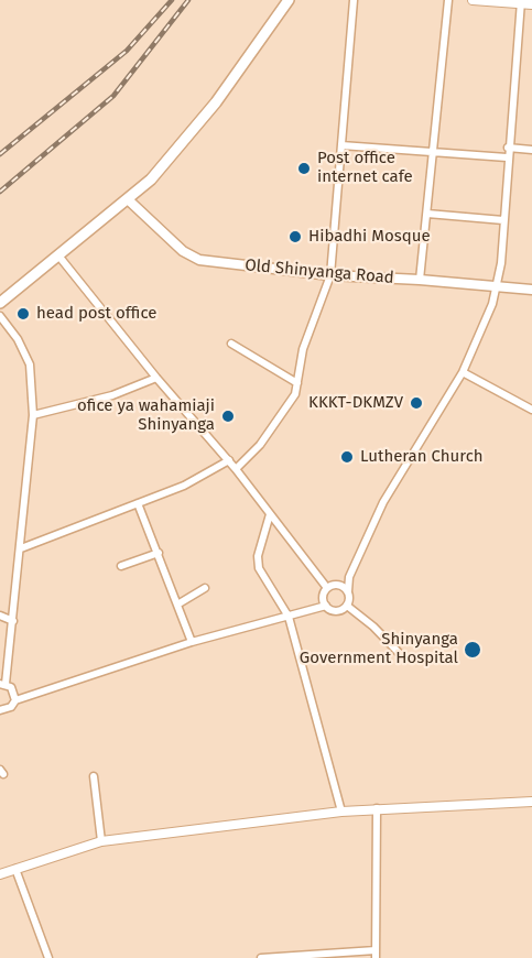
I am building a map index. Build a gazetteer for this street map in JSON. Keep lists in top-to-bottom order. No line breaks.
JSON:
{"streets":{"main road":["Old Shinyanga Road"]},"places":["Post office internet cafe","Hibadhi Mosque","head post office","KKKT-DKMZV","ofice ya wahamiaji Shinyanga","Lutheran Church","Shinyanga Government Hospital"]}
